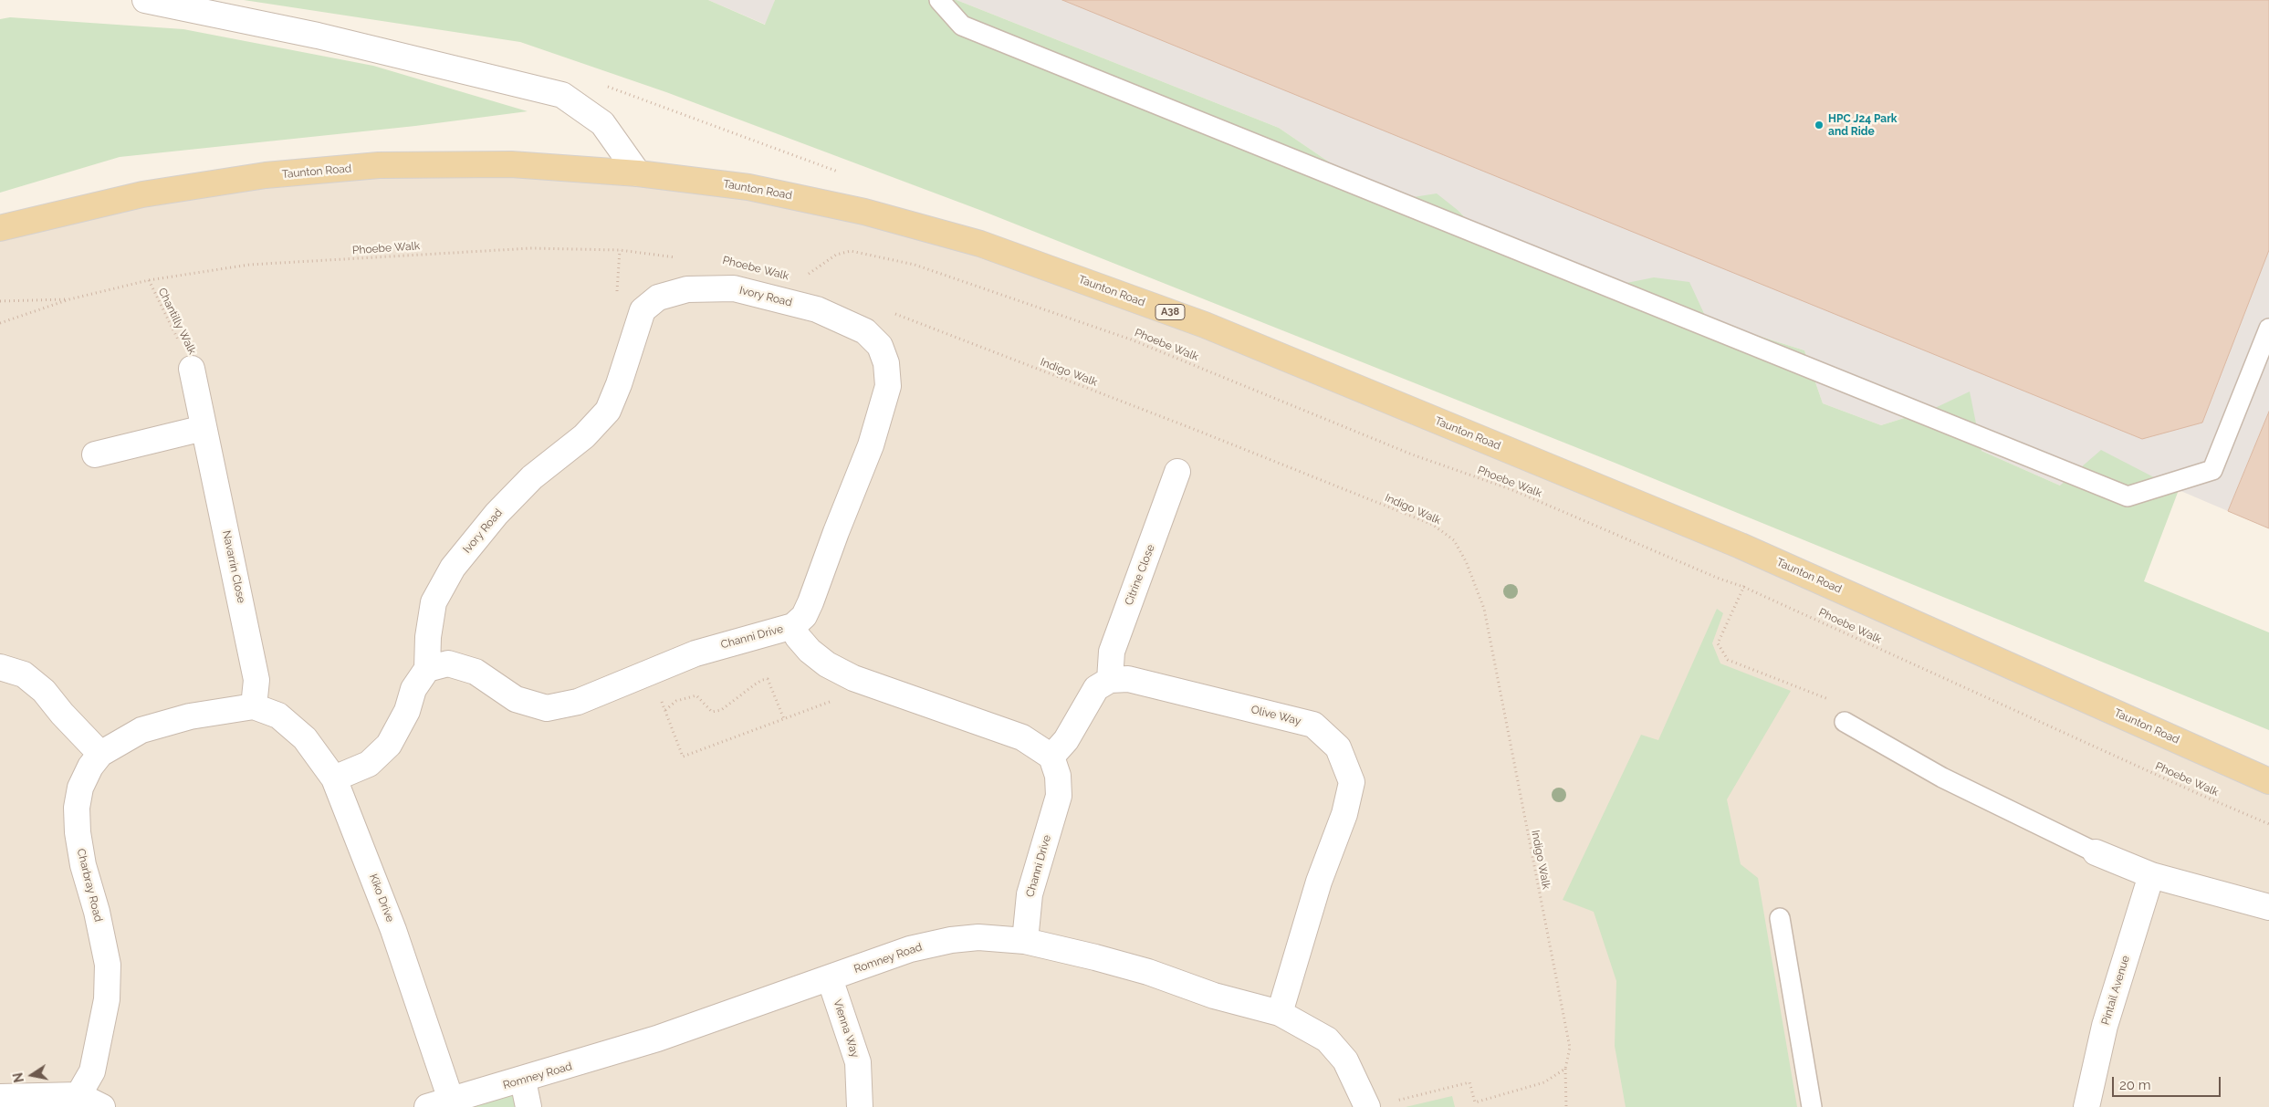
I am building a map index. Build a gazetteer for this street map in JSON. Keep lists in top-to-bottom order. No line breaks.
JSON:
{"streets":{"main road":["Taunton Road","A38"],"street":["Ivory Road","Navarrin Close","Citrine Close","Channi Drive","Olive Way","Charbray Road","Kiko Drive","Romney Road","Pintail Avenue","Vienna Way"],"path":["Phoebe Walk","Chantilly Walk","Indigo Walk"]},"crossings":[["Phoebe Walk","Chantilly Walk"],["Ivory Road","Channi Drive"],["Chantilly Walk","Navarrin Close"],["Navarrin Close","Charbray Road"],["Citrine Close","Olive Way"],["Channi Drive","Romney Road"],["Olive Way","Romney Road"],["Charbray Road","Kiko Drive"],["Kiko Drive","Romney Road"],["Romney Road","Vienna Way"]],"places":["HPC J24 Park and Ride"],"scale_bar":"20 m","north":"left"}
